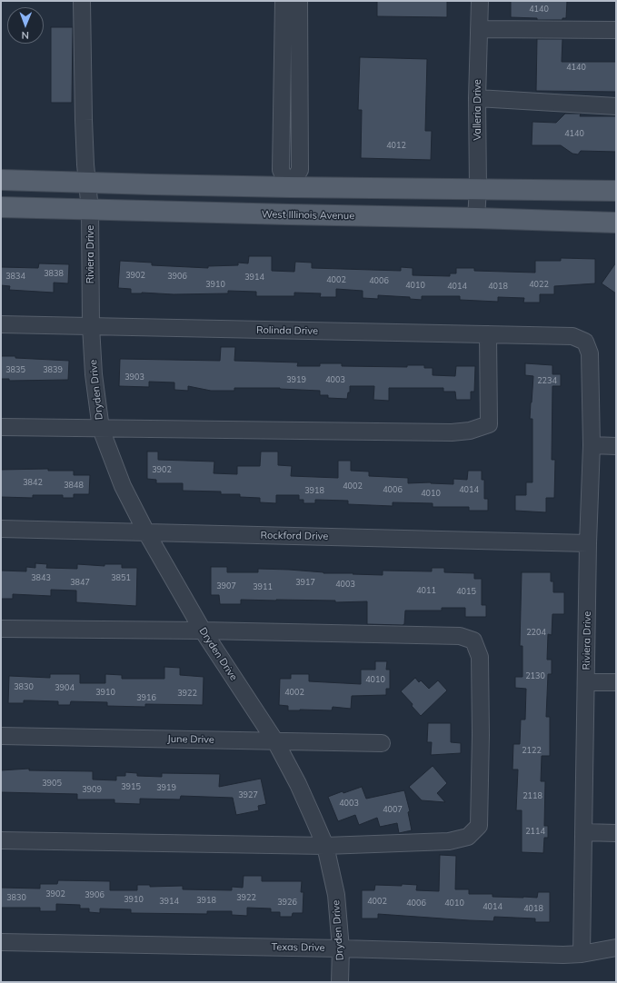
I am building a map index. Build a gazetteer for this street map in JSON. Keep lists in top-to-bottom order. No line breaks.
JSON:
{"streets":{"main road":["West Illinois Avenue"],"street":["Valleria Drive","Riviera Drive","Rolinda Drive","Dryden Drive","Rockford Drive","June Drive","Texas Drive"]},"crossings":[["Valleria Drive","West Illinois Avenue"],["West Illinois Avenue","Riviera Drive"],["Riviera Drive","Rolinda Drive"],["Riviera Drive","Dryden Drive"],["Riviera Drive","Rockford Drive"],["Riviera Drive","Texas Drive"],["Rolinda Drive","Dryden Drive"],["Dryden Drive","Rockford Drive"],["Dryden Drive","June Drive"],["Dryden Drive","Texas Drive"]],"house_numbers":["4140","4140","4140","4012","3838","3902","3834","3906","3914","4002","4006","3910","4022","4010","4014","4018","3835","3839","3903","3919","4003","2234","3902","3842","3848","4002","4006","4014","3918","4010","3843","3851","3847","3917","4003","3907","3911","4011","4015","2204","2130","4010","3830","3904","3910","4002","3922","3916","2122","3905","3915","3919","3909","3927","2118","4003","4007","2114","3902","3906","3830","3922","3910","3918","3914","4002","3926","4006","4010","4014","4018"],"north":"bottom"}
